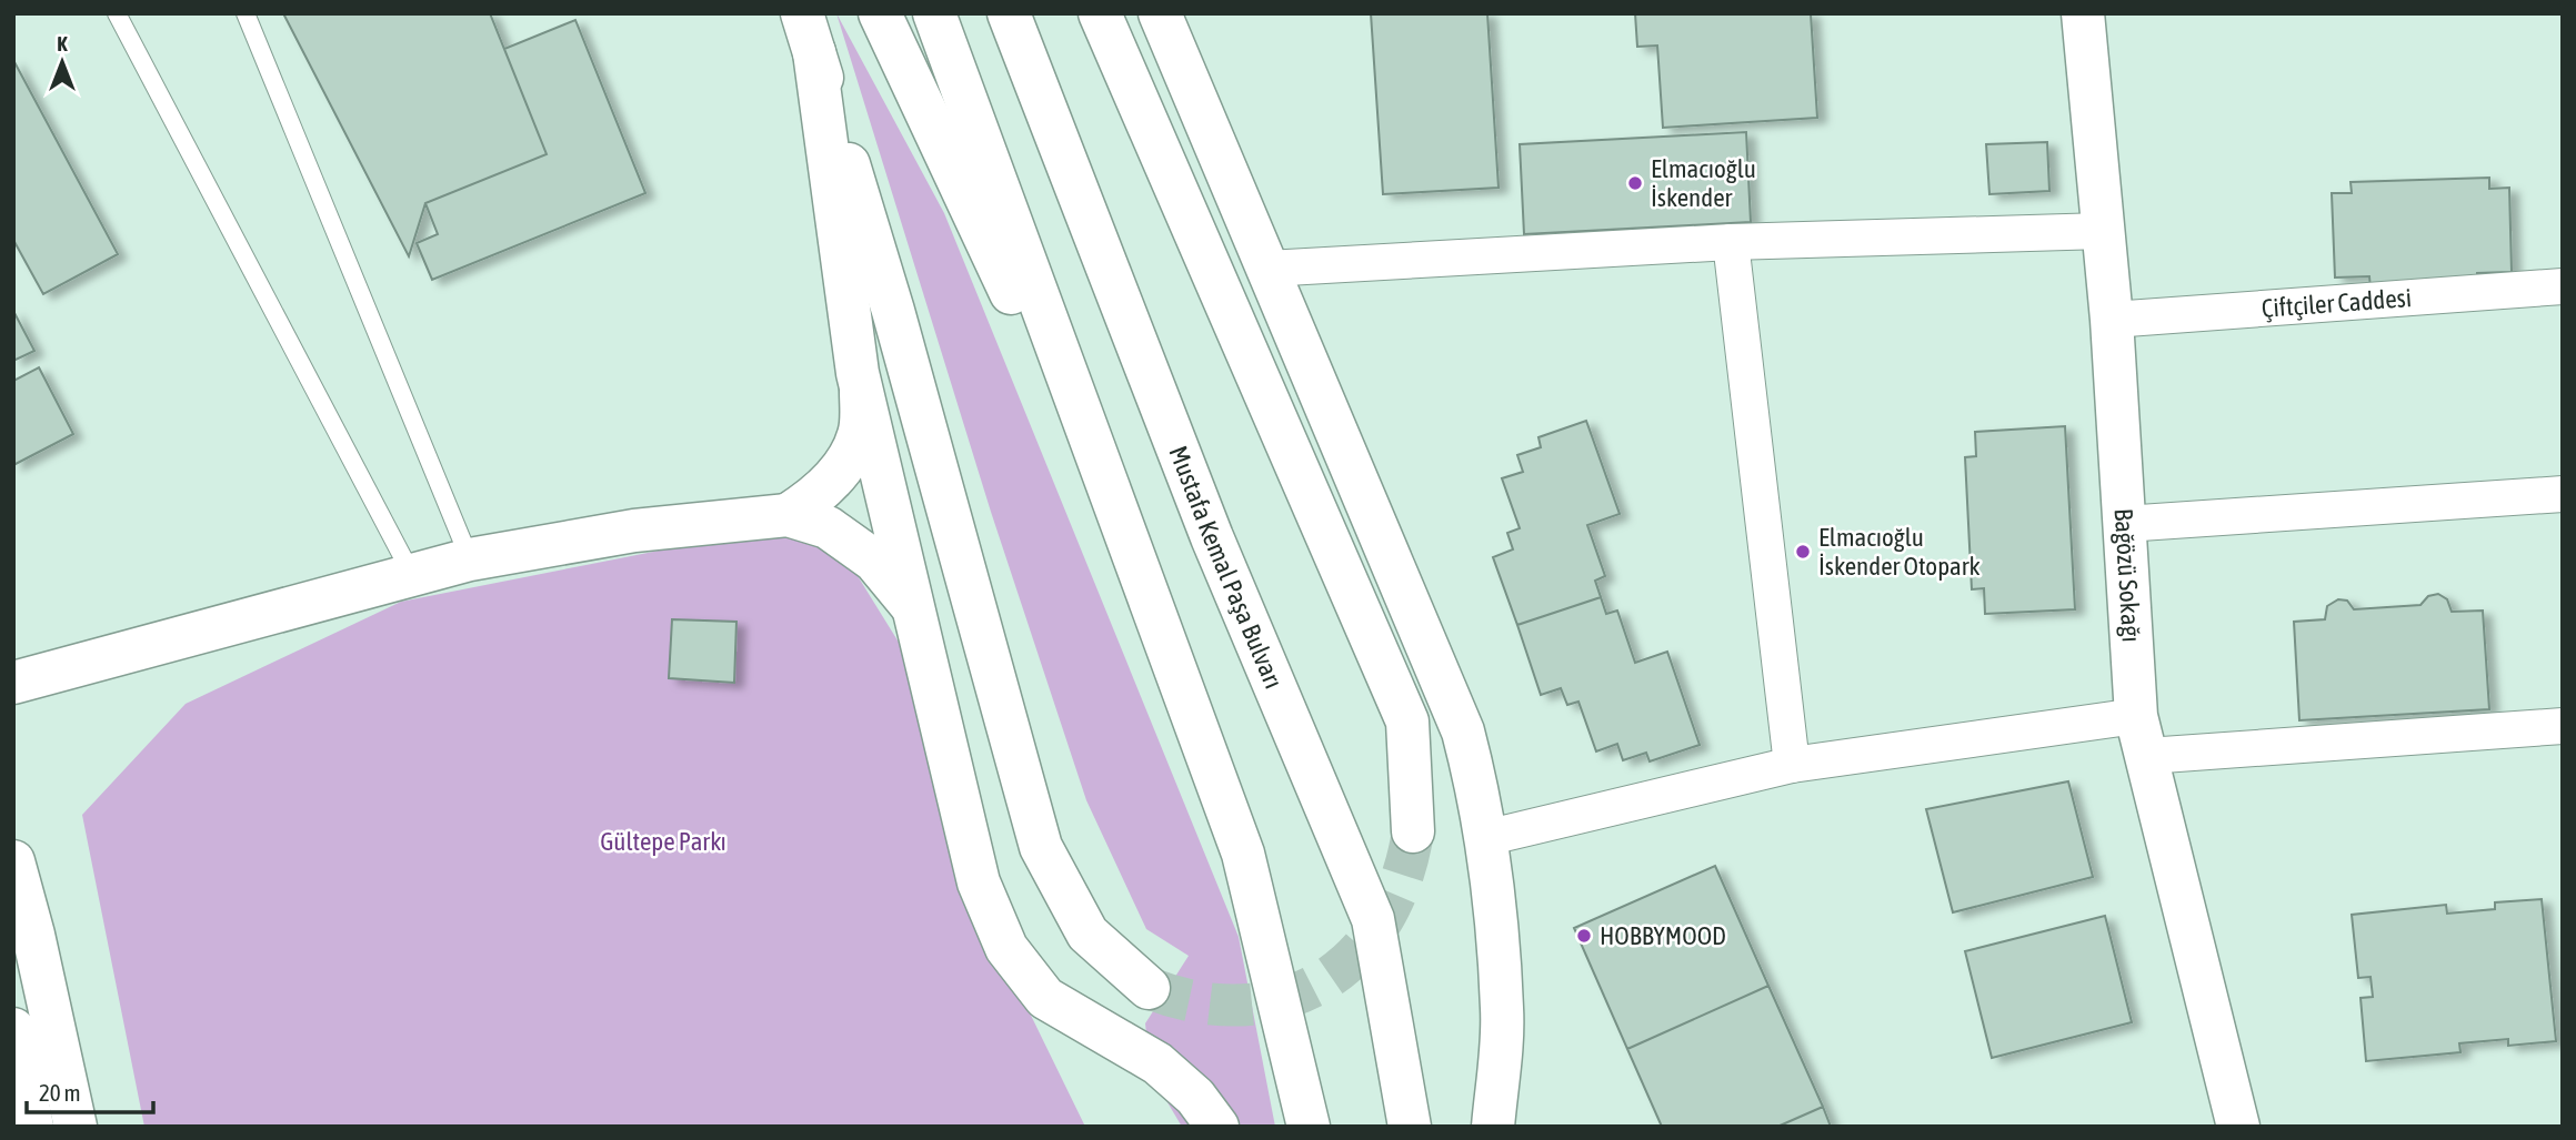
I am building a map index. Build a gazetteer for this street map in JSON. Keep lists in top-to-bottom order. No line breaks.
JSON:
{"streets":{"main road":["Mustafa Kemal Paşa Bulvarı","Bağözü Sokağı"],"street":["Çiftçiler Caddesi"]},"crossings":[["Çiftçiler Caddesi","Bağözü Sokağı"]],"parks":["Gültepe Parkı"],"places":["Elmacıoğlu İskender","Elmacıoğlu İskender Otopark","HOBBYMOOD"],"scale_bar":"20 m","north":"top"}
